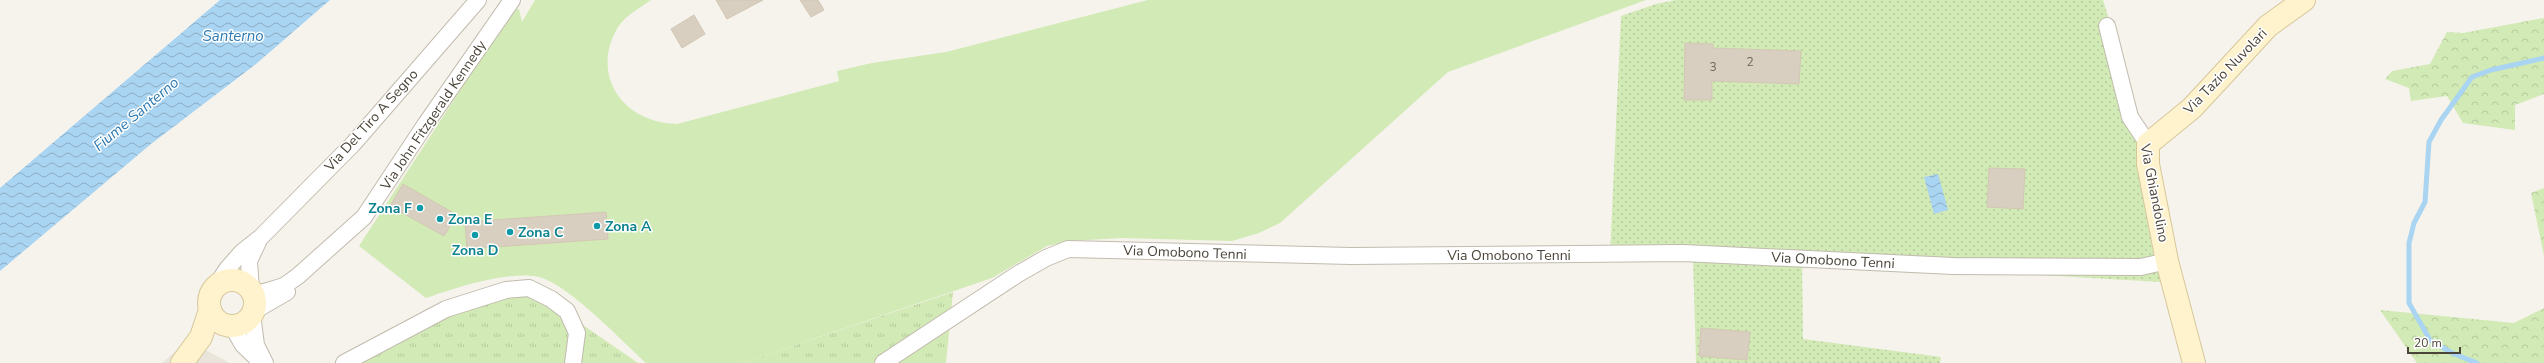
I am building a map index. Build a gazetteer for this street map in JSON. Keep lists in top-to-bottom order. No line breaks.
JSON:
{"streets":{"street":["Via Tazio Nuvolari","Via John Fitzgerald Kennedy","Via Del Tiro A Segno","Via Ghiandolino","Via Omobono Tenni"]},"crossings":[["Via Tazio Nuvolari","Via Ghiandolino"],["Via John Fitzgerald Kennedy","Via Del Tiro A Segno"],["Via Ghiandolino","Via Omobono Tenni"]],"water":["Santerno","Fiume Santerno"],"places":["Zona F","Zona E","Zona A","Zona C","Zona D"],"house_numbers":["2","3"],"scale_bar":"20 m"}
